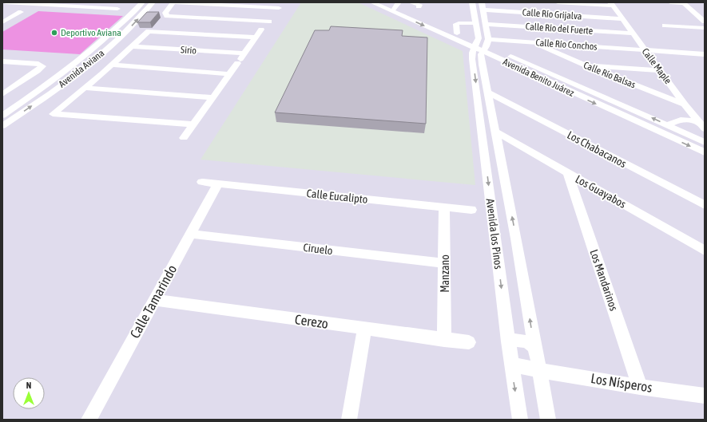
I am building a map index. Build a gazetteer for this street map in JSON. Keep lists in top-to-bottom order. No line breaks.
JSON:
{"streets":{"street":["Calle Río Grijalva","Calle Río del Fuerte","Calle Río Conchos","Sirio","Calle Maple","Avenida Aviana","Calle Río Balsas","Avenida Benito Juárez","Los Chabacanos","Los Guayabos","Calle Eucalipto","Avenida los Pinos","Ciruelo","Manzano","Los Mandarinos","Calle Tamarindo","Cerezo","Los Nísperos"]},"crossings":[["Calle Río Grijalva","Calle Maple"],["Calle Río del Fuerte","Calle Maple"],["Calle Río Conchos","Calle Maple"],["Calle Río Conchos","Calle Río Balsas"],["Calle Río Conchos","Avenida Benito Juárez"],["Calle Río Conchos","Avenida los Pinos"],["Calle Maple","Calle Río Balsas"],["Avenida Benito Juárez","Avenida los Pinos"],["Los Chabacanos","Avenida los Pinos"],["Los Guayabos","Avenida los Pinos"],["Los Guayabos","Los Mandarinos"],["Calle Eucalipto","Manzano"],["Calle Eucalipto","Calle Tamarindo"],["Avenida los Pinos","Los Nísperos"],["Ciruelo","Manzano"],["Ciruelo","Calle Tamarindo"],["Manzano","Cerezo"],["Los Mandarinos","Los Nísperos"],["Calle Tamarindo","Cerezo"]],"places":["Deportivo Aviana"],"north":"top"}
